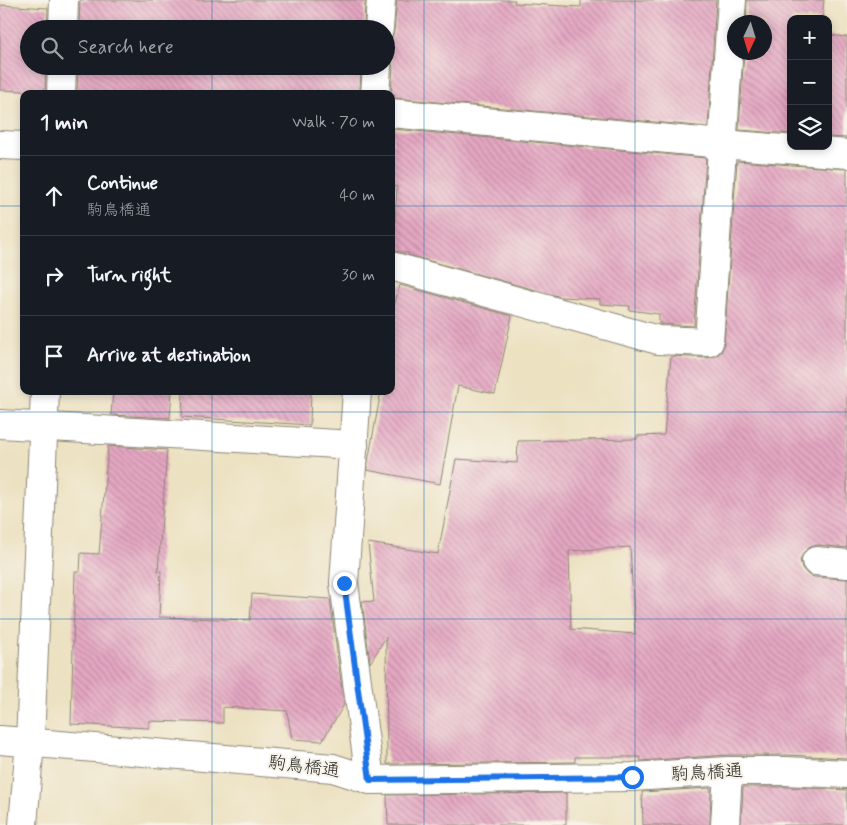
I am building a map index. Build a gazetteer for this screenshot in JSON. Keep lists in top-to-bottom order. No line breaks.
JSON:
{"streets":{"street":["駒鳥橋通"]},"north":"bottom","page":{"map_buttons":["+","−"],"search":"Search here","heading":["1 min","Walk · 70 m"],"list":[["Continue","駒鳥橋通","40 m"],["Turn right","30 m"],"Arrive at destination"]}}
